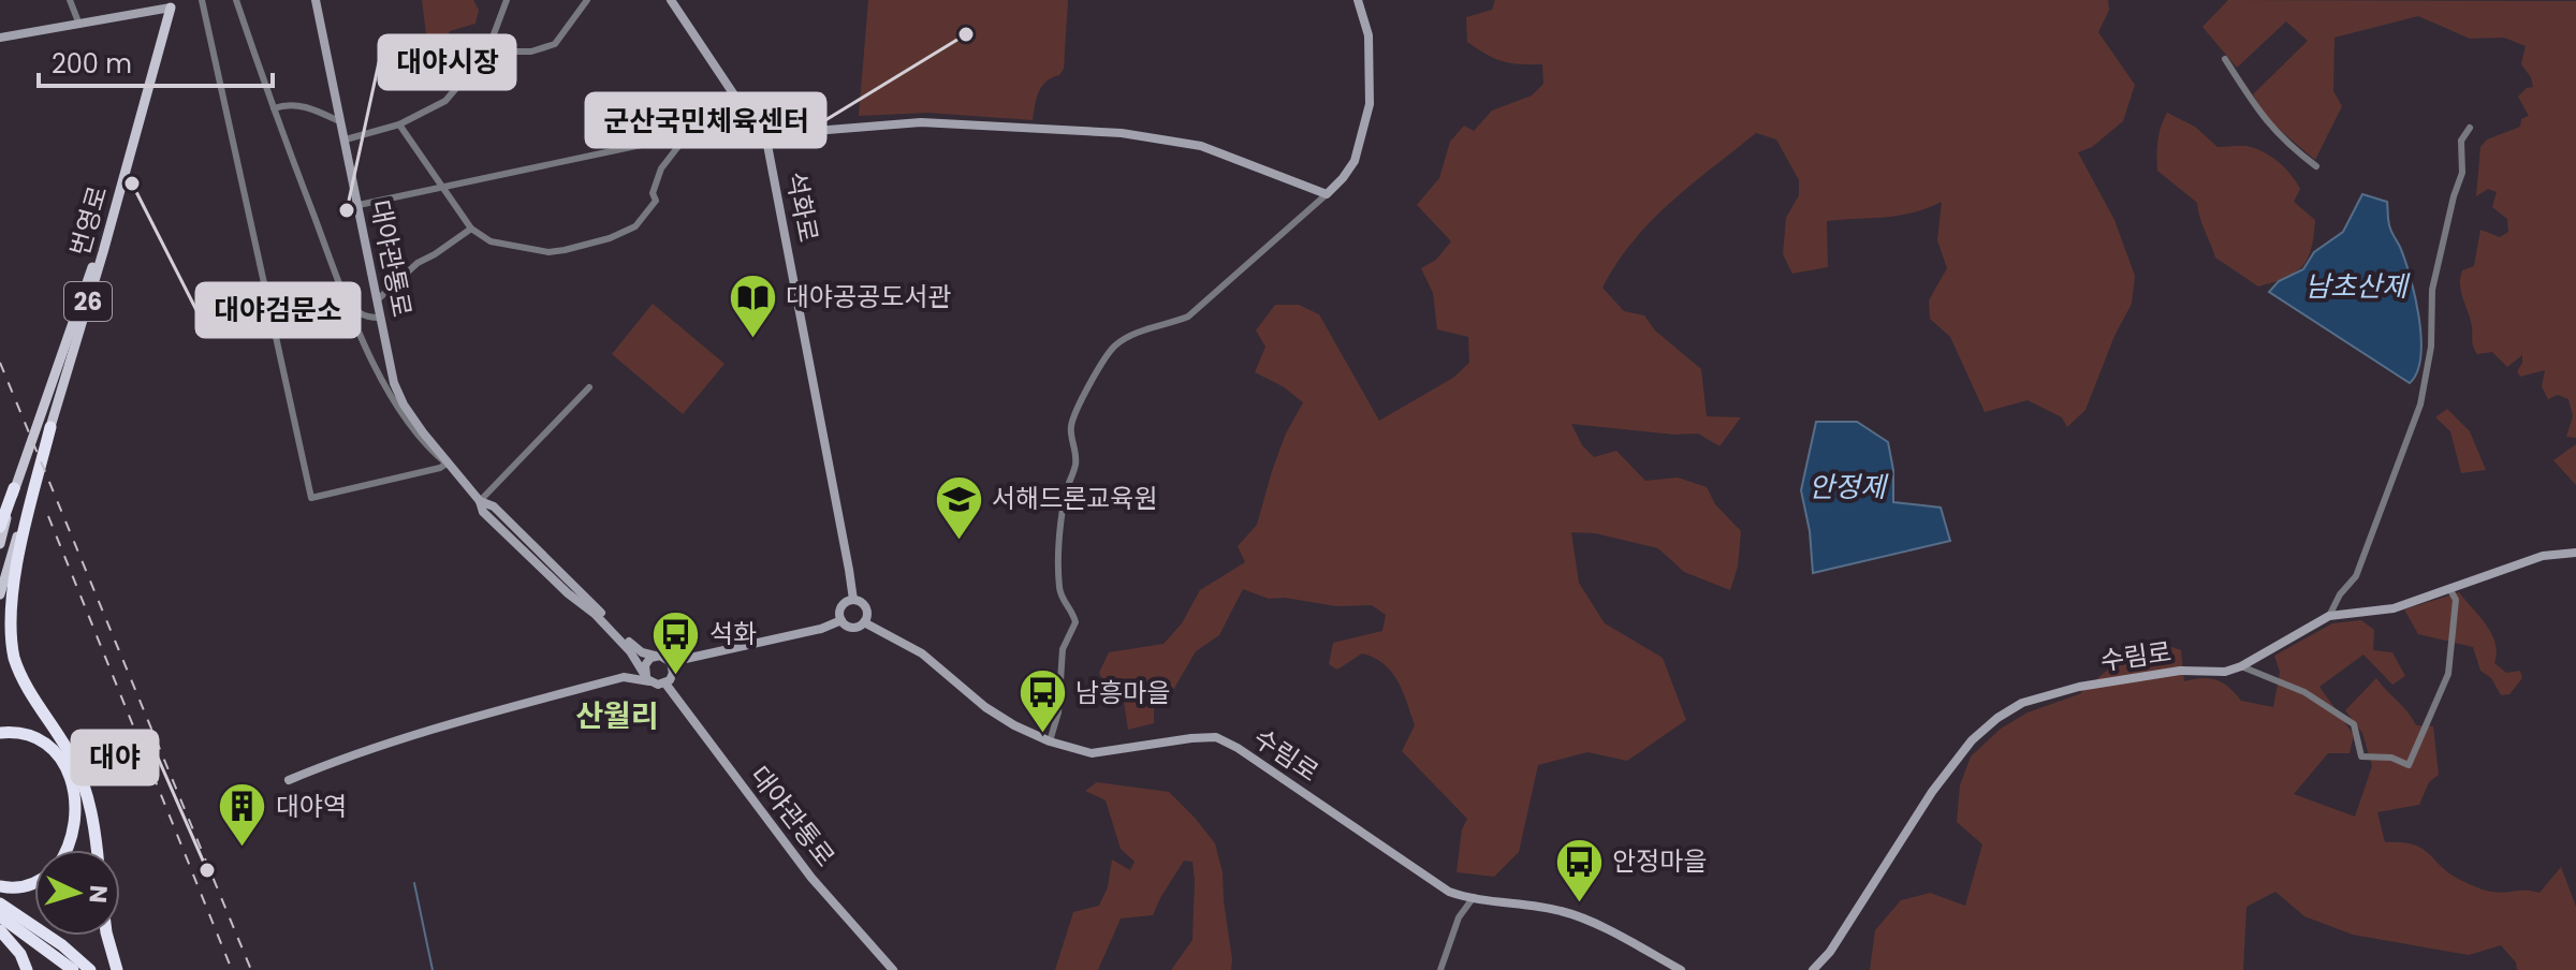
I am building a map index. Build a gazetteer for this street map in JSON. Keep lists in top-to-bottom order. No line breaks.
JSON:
{"streets":{"main road":["석화로","번영로","대야관통로","26","수림로"]},"crossings":[["석화로","수림로"],["대야관통로","수림로"]],"districts":["산월리"],"water":["남초산제","안정제"],"places":{"other":["군산국민체육센터","대야검문소","대야시장","대야"],"library":["대야공공도서관"],"school or university":["서해드론교육원"],"bus stop":["석화","남흥마을","안정마을"],"building":["대야역"]},"scale_bar":"200 m","north":"right"}
